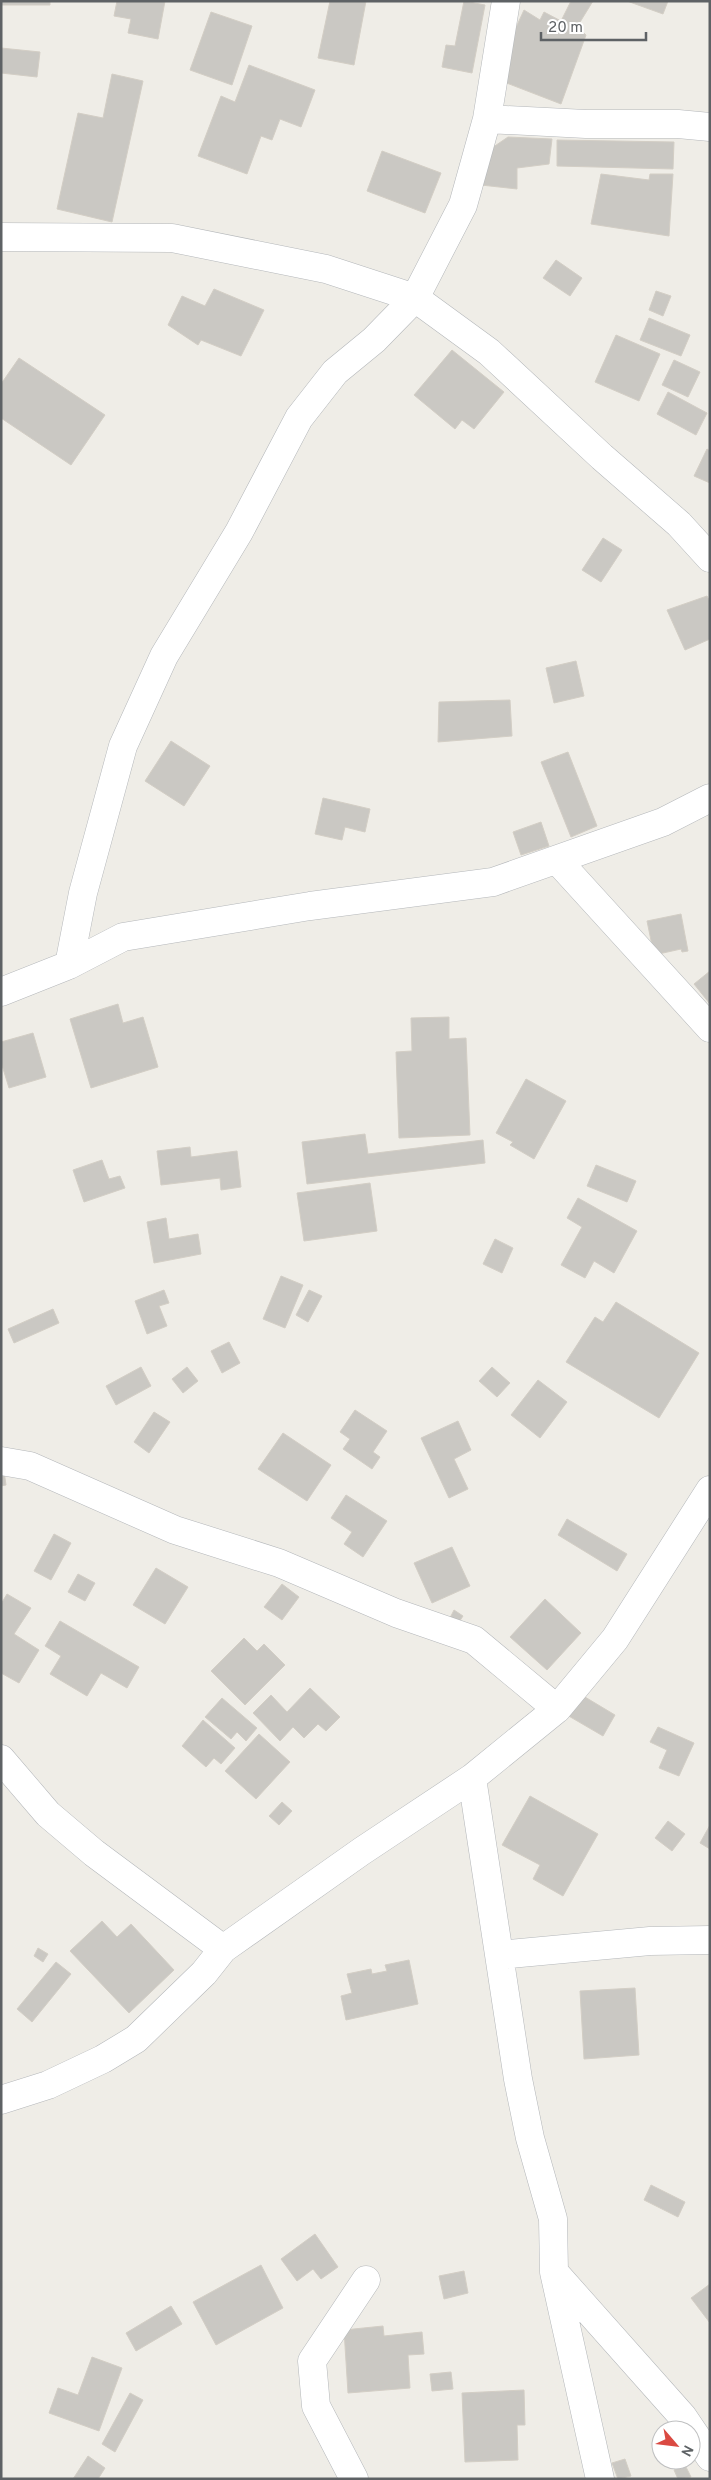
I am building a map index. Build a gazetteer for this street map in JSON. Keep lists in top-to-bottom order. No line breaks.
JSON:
{"scale_bar":"20 m","north":"bottom right"}
